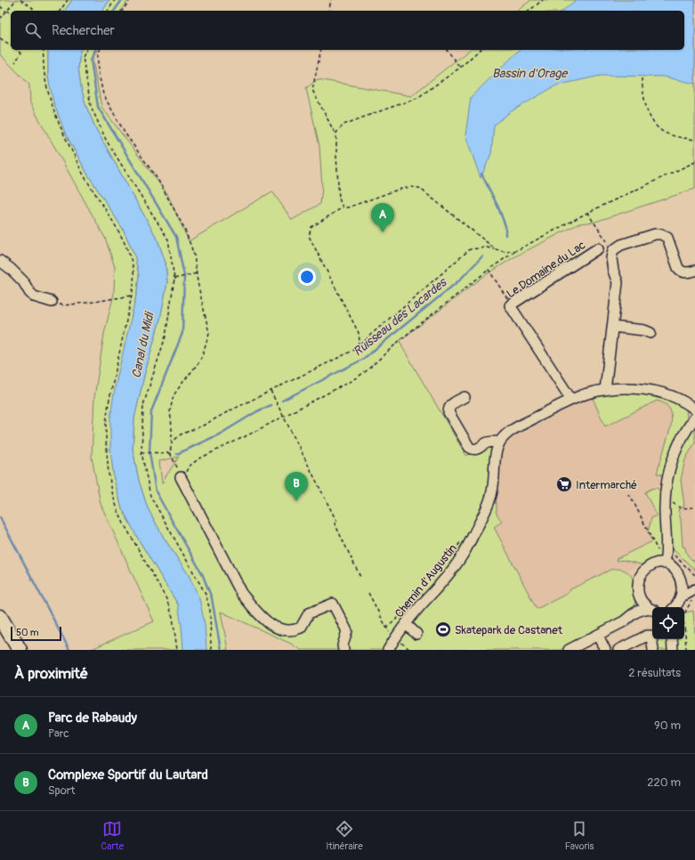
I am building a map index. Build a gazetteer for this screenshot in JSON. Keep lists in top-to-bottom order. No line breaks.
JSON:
{"streets":{"street":["Le Domaine du Lac","Chemin d'Augustin"]},"water":["Bassin d'Orage","Ruisseau des Lacardes","Canal du Midi"],"places":{"supermarket":["Intermarché"],"sports":["Skatepark de Castanet"]},"scale_bar":"50 m","page":{"search":"Rechercher","pins":["A","B"],"scale":"50 m","heading":["À proximité","2 résultats"],"list":[{"mark":"A","name":"Parc de Rabaudy","note":"Parc","value":"90 m"},{"mark":"B","name":"Complexe Sportif du Lautard","note":"Sport","value":"220 m"}],"nav":["Carte","Itinéraire","Favoris"]}}
